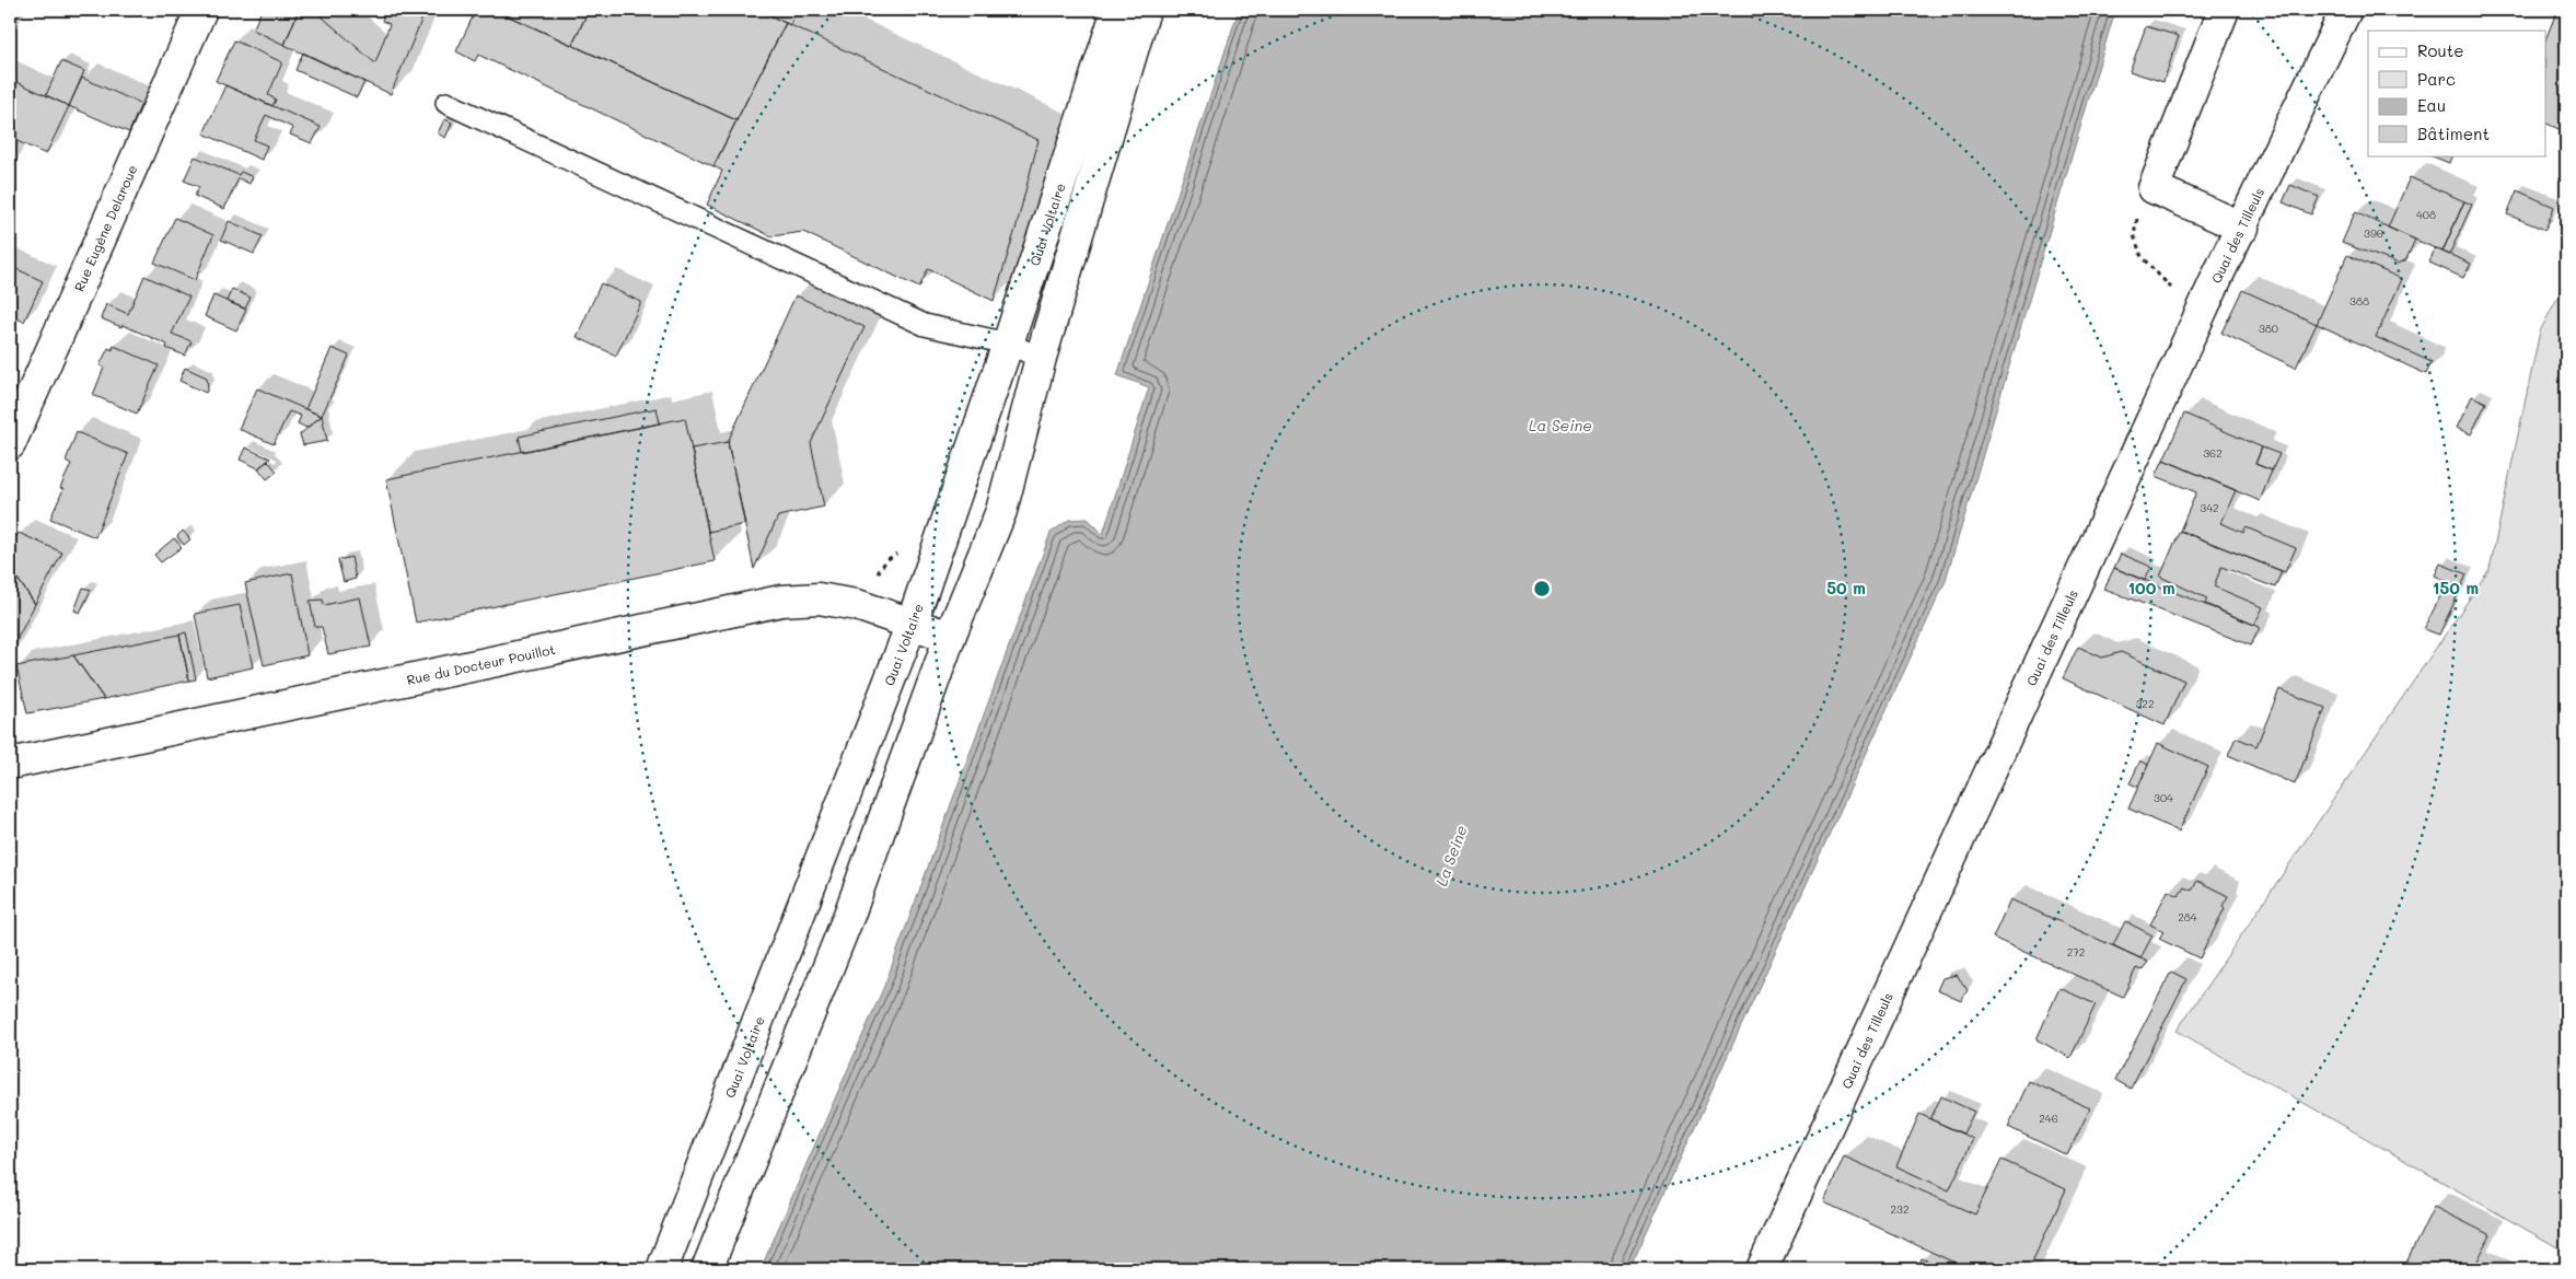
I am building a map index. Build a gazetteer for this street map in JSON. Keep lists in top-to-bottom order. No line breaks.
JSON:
{"streets":{"street":["Quai Voltaire","Rue Eugène Delaroue","Quai des Tilleuls","Rue du Docteur Pouillot"]},"crossings":[["Quai Voltaire","Rue du Docteur Pouillot"]],"water":["La Seine"],"house_numbers":["408","396","388","380","362","342","322","304","284","272","246","232"],"legend":["Route","Parc","Eau","Bâtiment"],"rings":["50 m","100 m","150 m"]}
